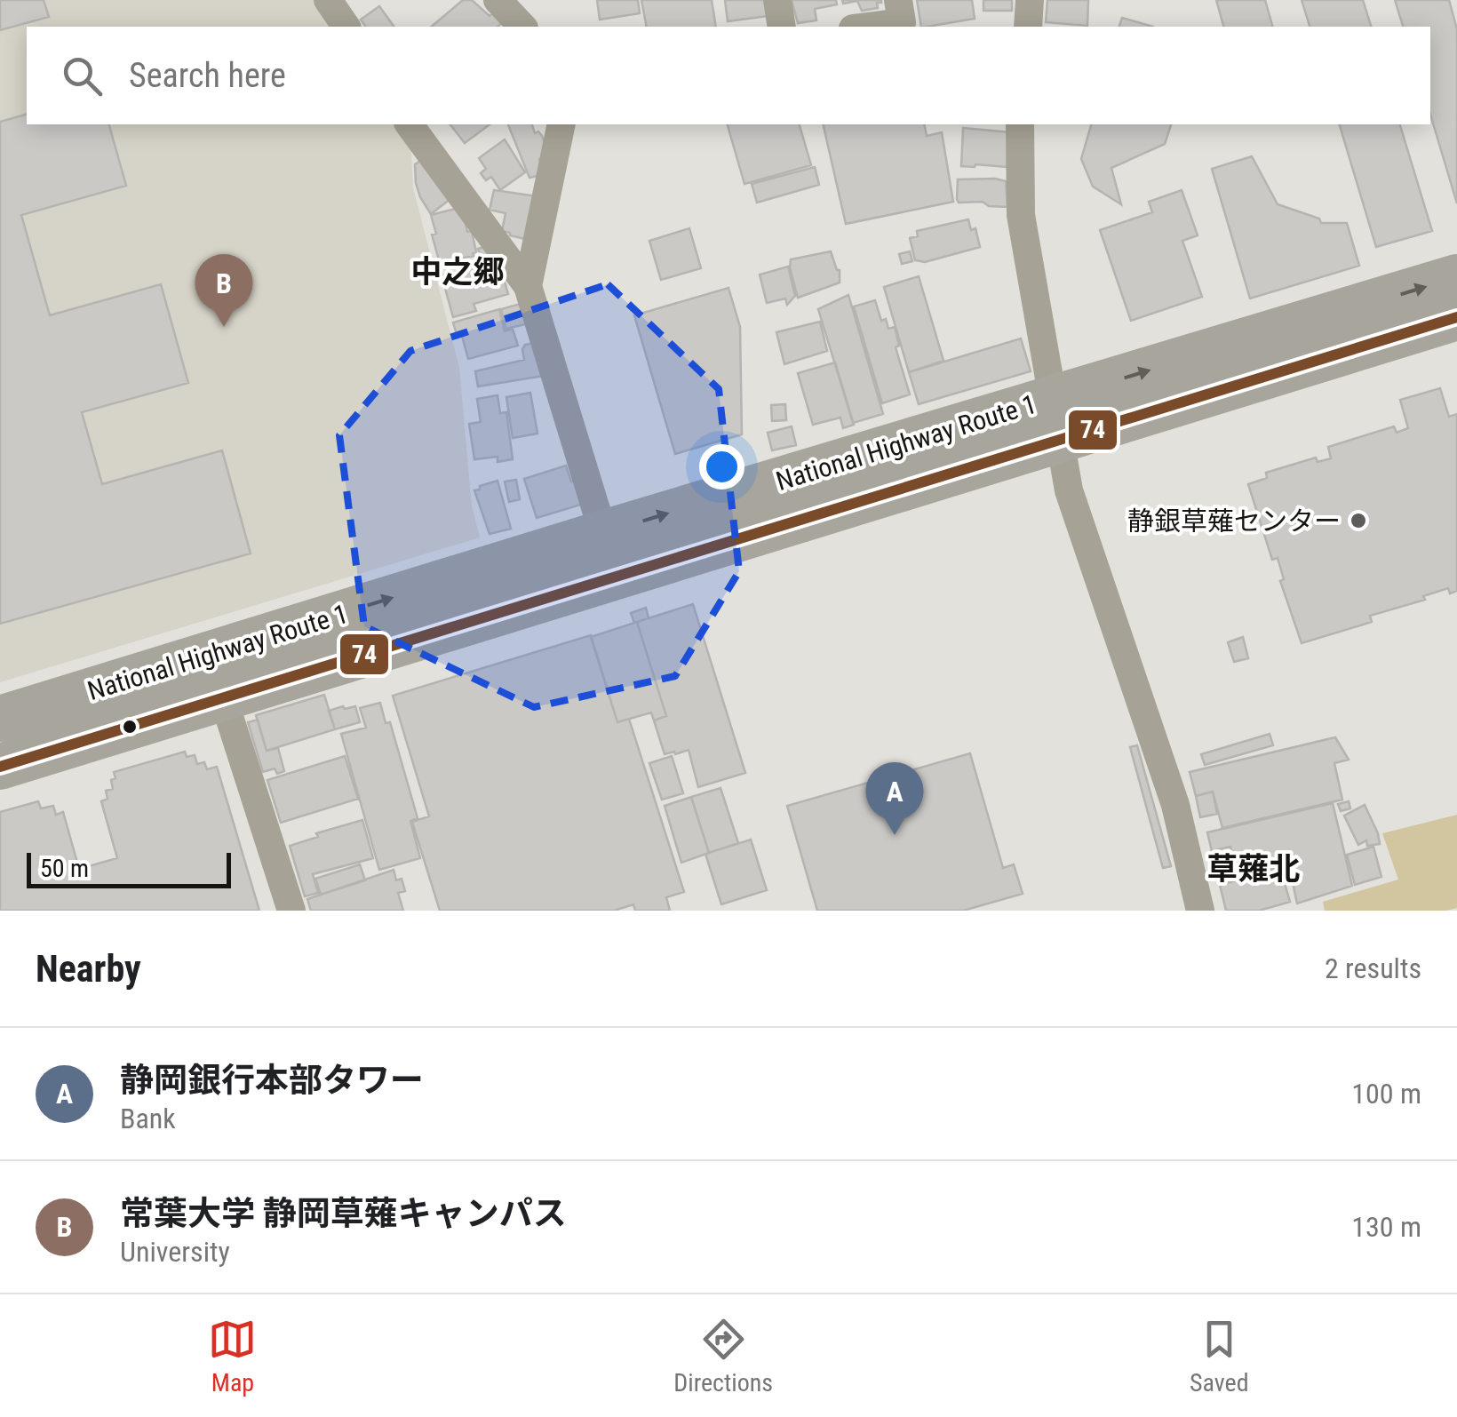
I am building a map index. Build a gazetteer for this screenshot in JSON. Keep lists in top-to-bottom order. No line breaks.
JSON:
{"streets":{"highway":["National Highway Route 1"]},"districts":["中之郷","草薙北"],"places":["静銀草薙センター"],"lines":["transit line 74"],"scale_bar":"50 m","page":{"search":"Search here","pins":["B","A"],"scale":"50 m","heading":["Nearby","2 results"],"list":[{"mark":"A","name":"静岡銀行本部タワー","note":"Bank","value":"100 m"},{"mark":"B","name":"常葉大学 静岡草薙キャンパス","note":"University","value":"130 m"}],"nav":["Map","Directions","Saved"]}}
